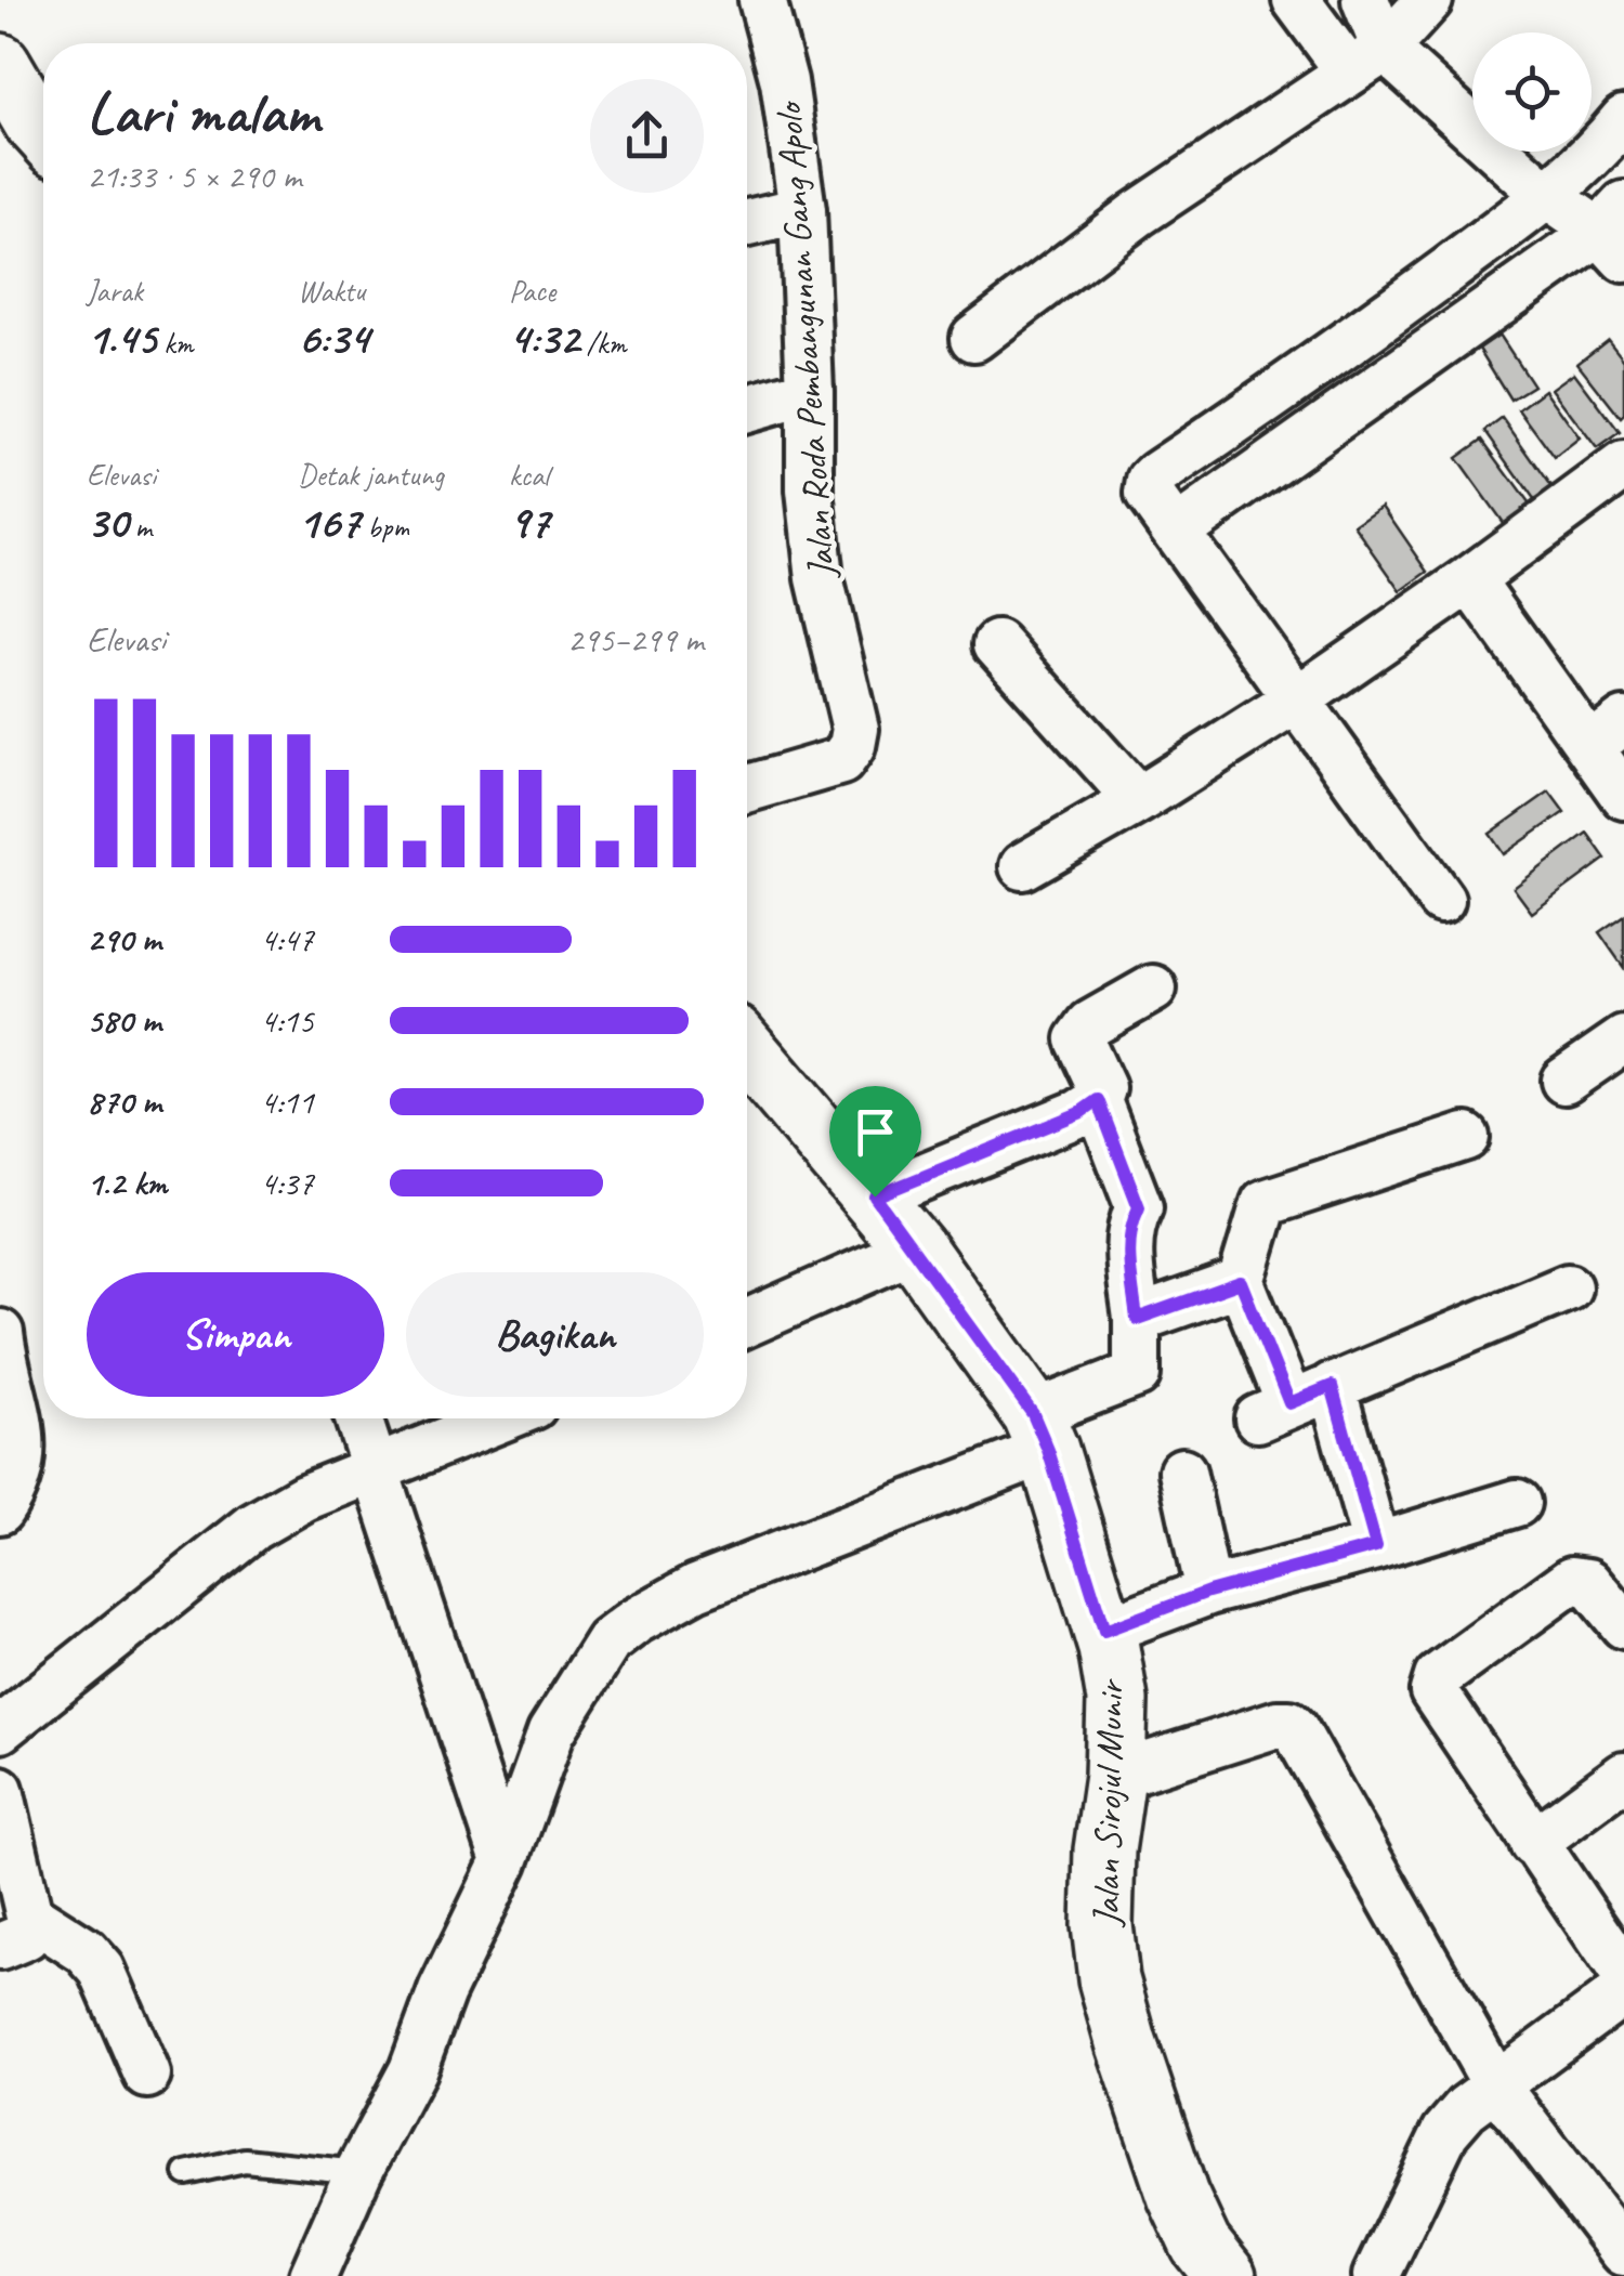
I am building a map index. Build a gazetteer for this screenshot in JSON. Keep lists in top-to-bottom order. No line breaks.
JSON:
{"streets":{"street":["Jalan Roda Pembangunan Gang Apolo","Jalan Sirojul Munir"]},"page":{"heading":["Lari malam","21:33 · 5 × 290 m"],"stats":[["Jarak","1.45 km"],["Waktu","6:34"],["Pace","4:32 /km"],["Elevasi","30 m"],["Detak jantung","167 bpm"],["kcal","97"]],"chart":["Elevasi","295–299 m"],"list":[{"name":"290 m","note":"4:47"},{"name":"580 m","note":"4:15"},{"name":"870 m","note":"4:11"},{"name":"1.2 km","note":"4:37"}],"buttons":["Simpan","Bagikan"]}}
